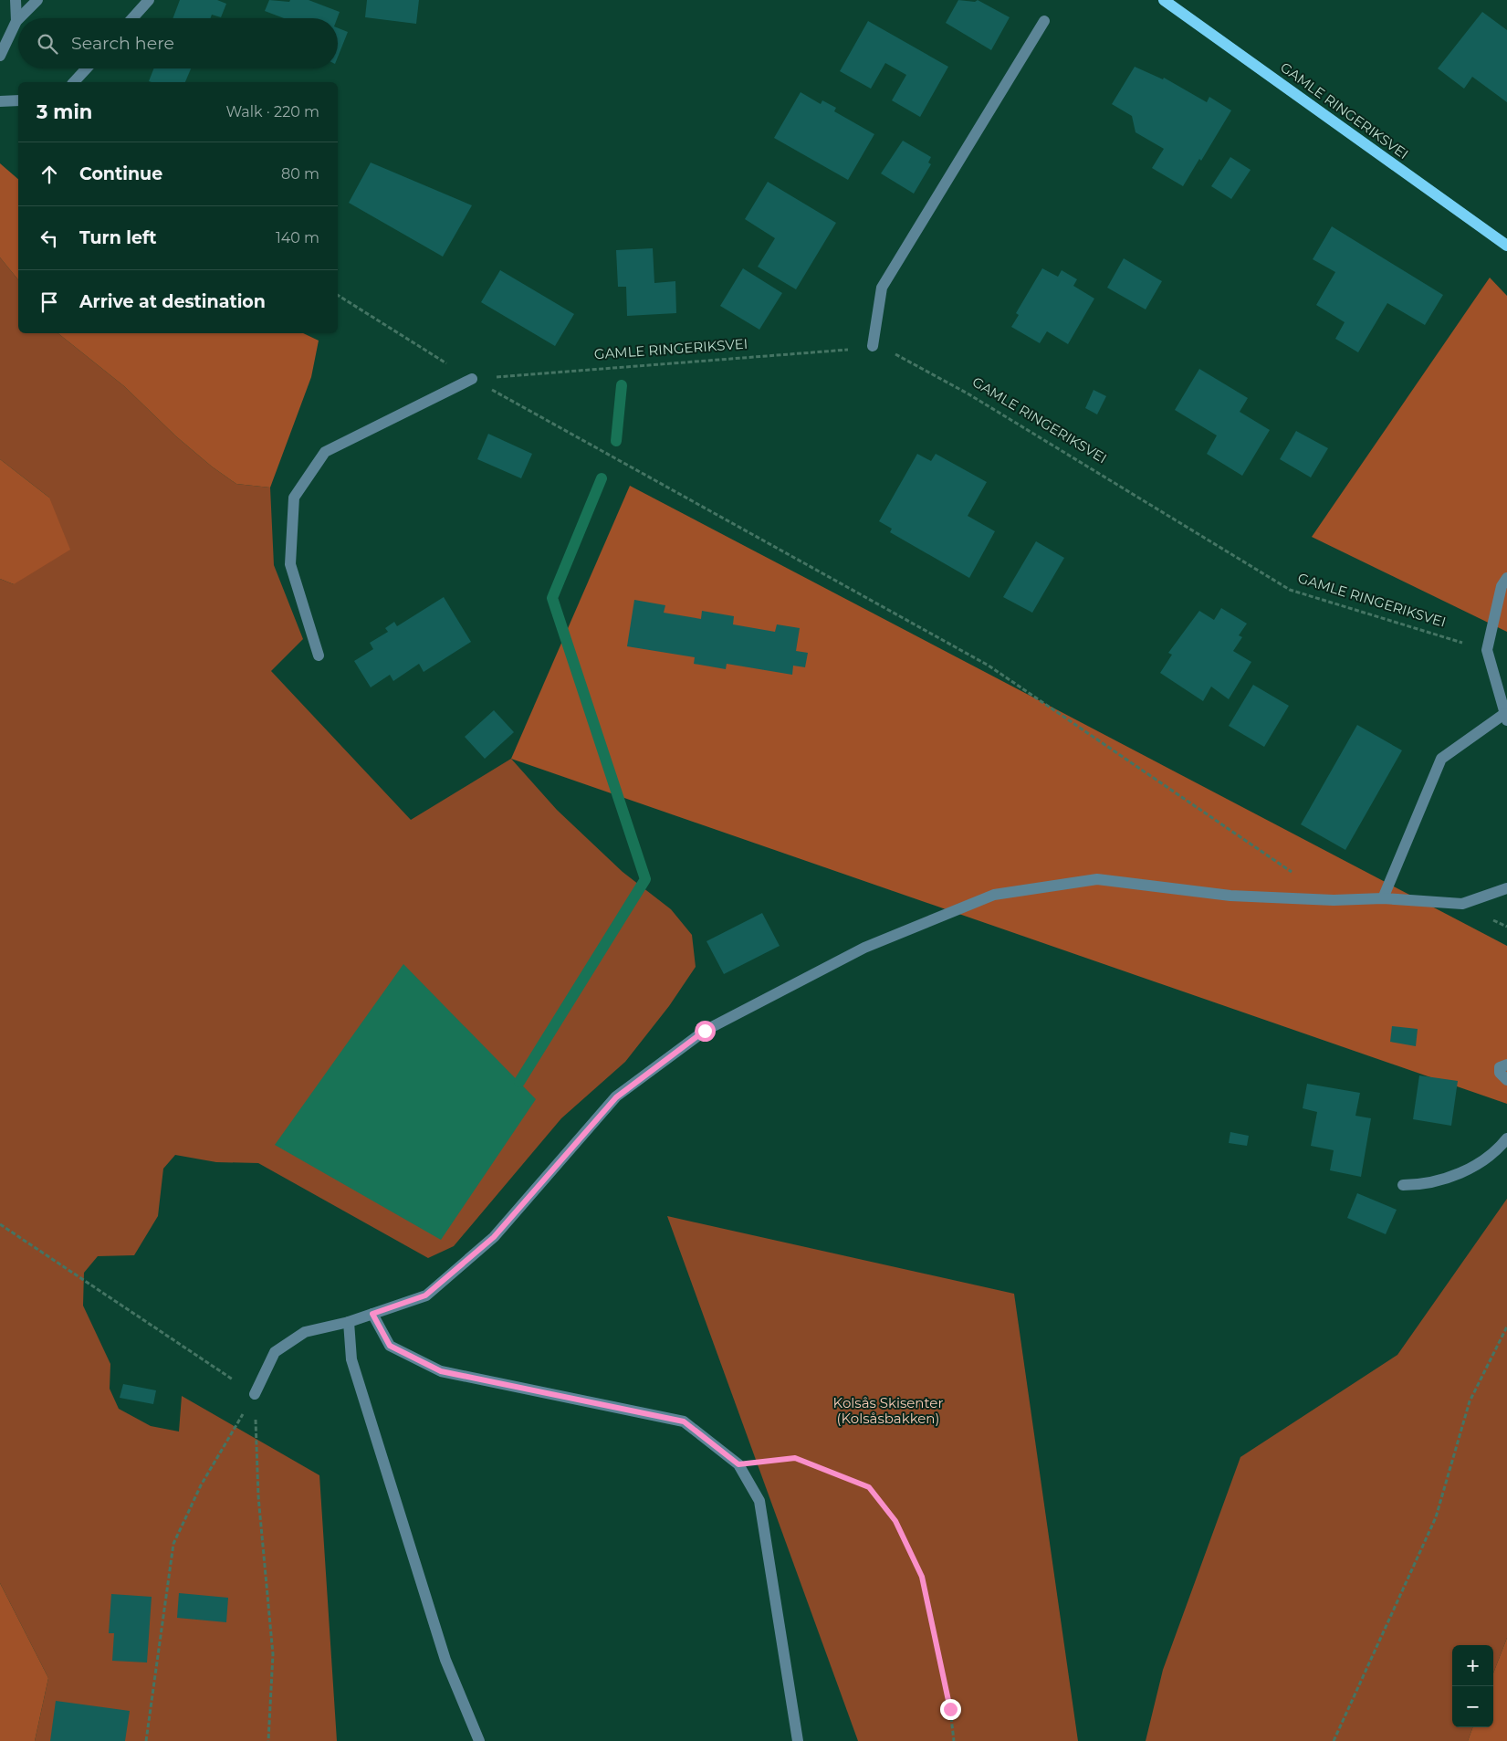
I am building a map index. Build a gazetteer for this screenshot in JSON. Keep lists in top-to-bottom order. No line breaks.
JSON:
{"streets":{"main road":["GAMLE RINGERIKSVEI"]},"parks":["Kolsås Skisenter (Kolsåsbakken)"],"page":{"search":"Search here","heading":["3 min","Walk · 220 m"],"list":[["Continue","80 m"],["Turn left","140 m"],"Arrive at destination"],"map_buttons":["+","−"]}}
